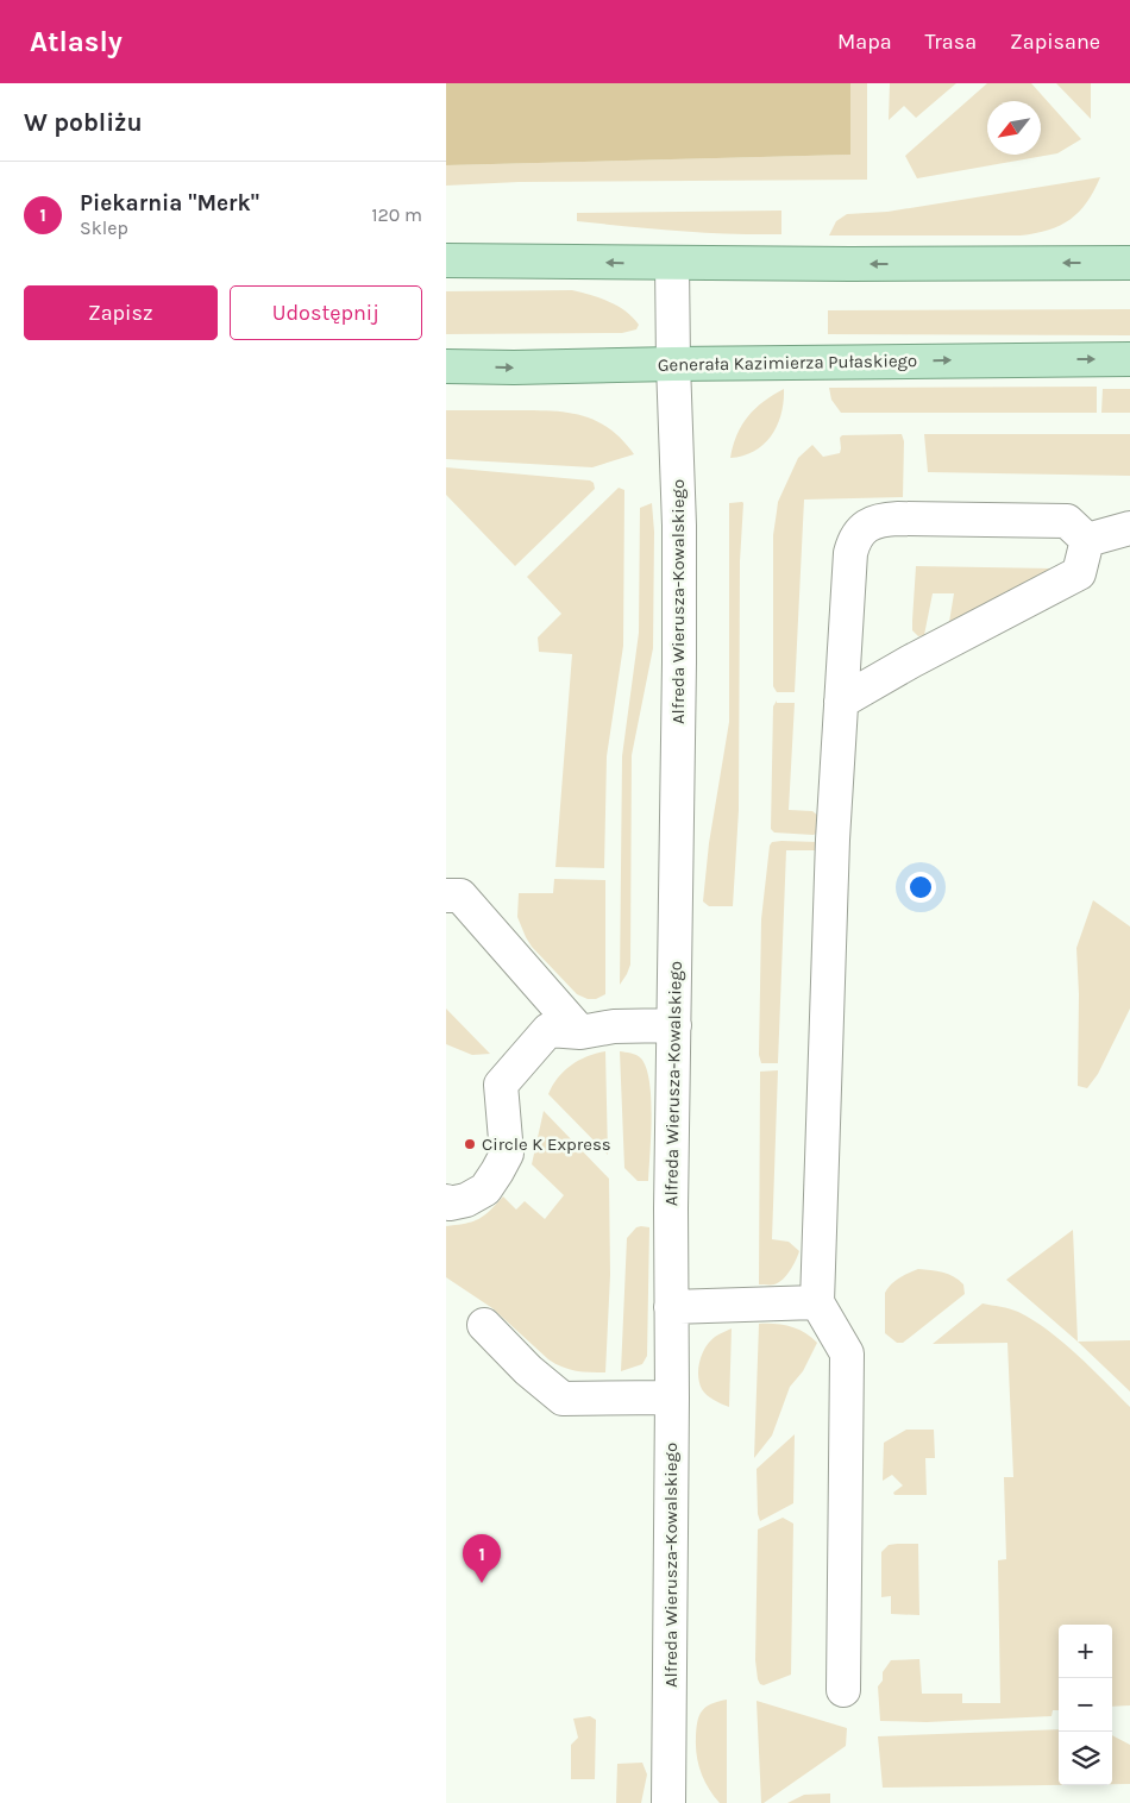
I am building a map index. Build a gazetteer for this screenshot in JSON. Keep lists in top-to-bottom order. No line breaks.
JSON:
{"streets":{"main road":["Generała Kazimierza Pułaskiego"],"street":["Alfreda Wierusza-Kowalskiego"]},"crossings":[["Generała Kazimierza Pułaskiego","Alfreda Wierusza-Kowalskiego"]],"places":["Circle K Express"],"north":"bottom left","page":{"header":"Atlasly","nav":["Mapa","Trasa","Zapisane"],"heading":"W pobliżu","list":[{"mark":"1","name":"Piekarnia \"Merk\"","note":"Sklep","value":"120 m"}],"buttons":["Zapisz","Udostępnij"],"pins":"1","map_buttons":["+","−"]}}
